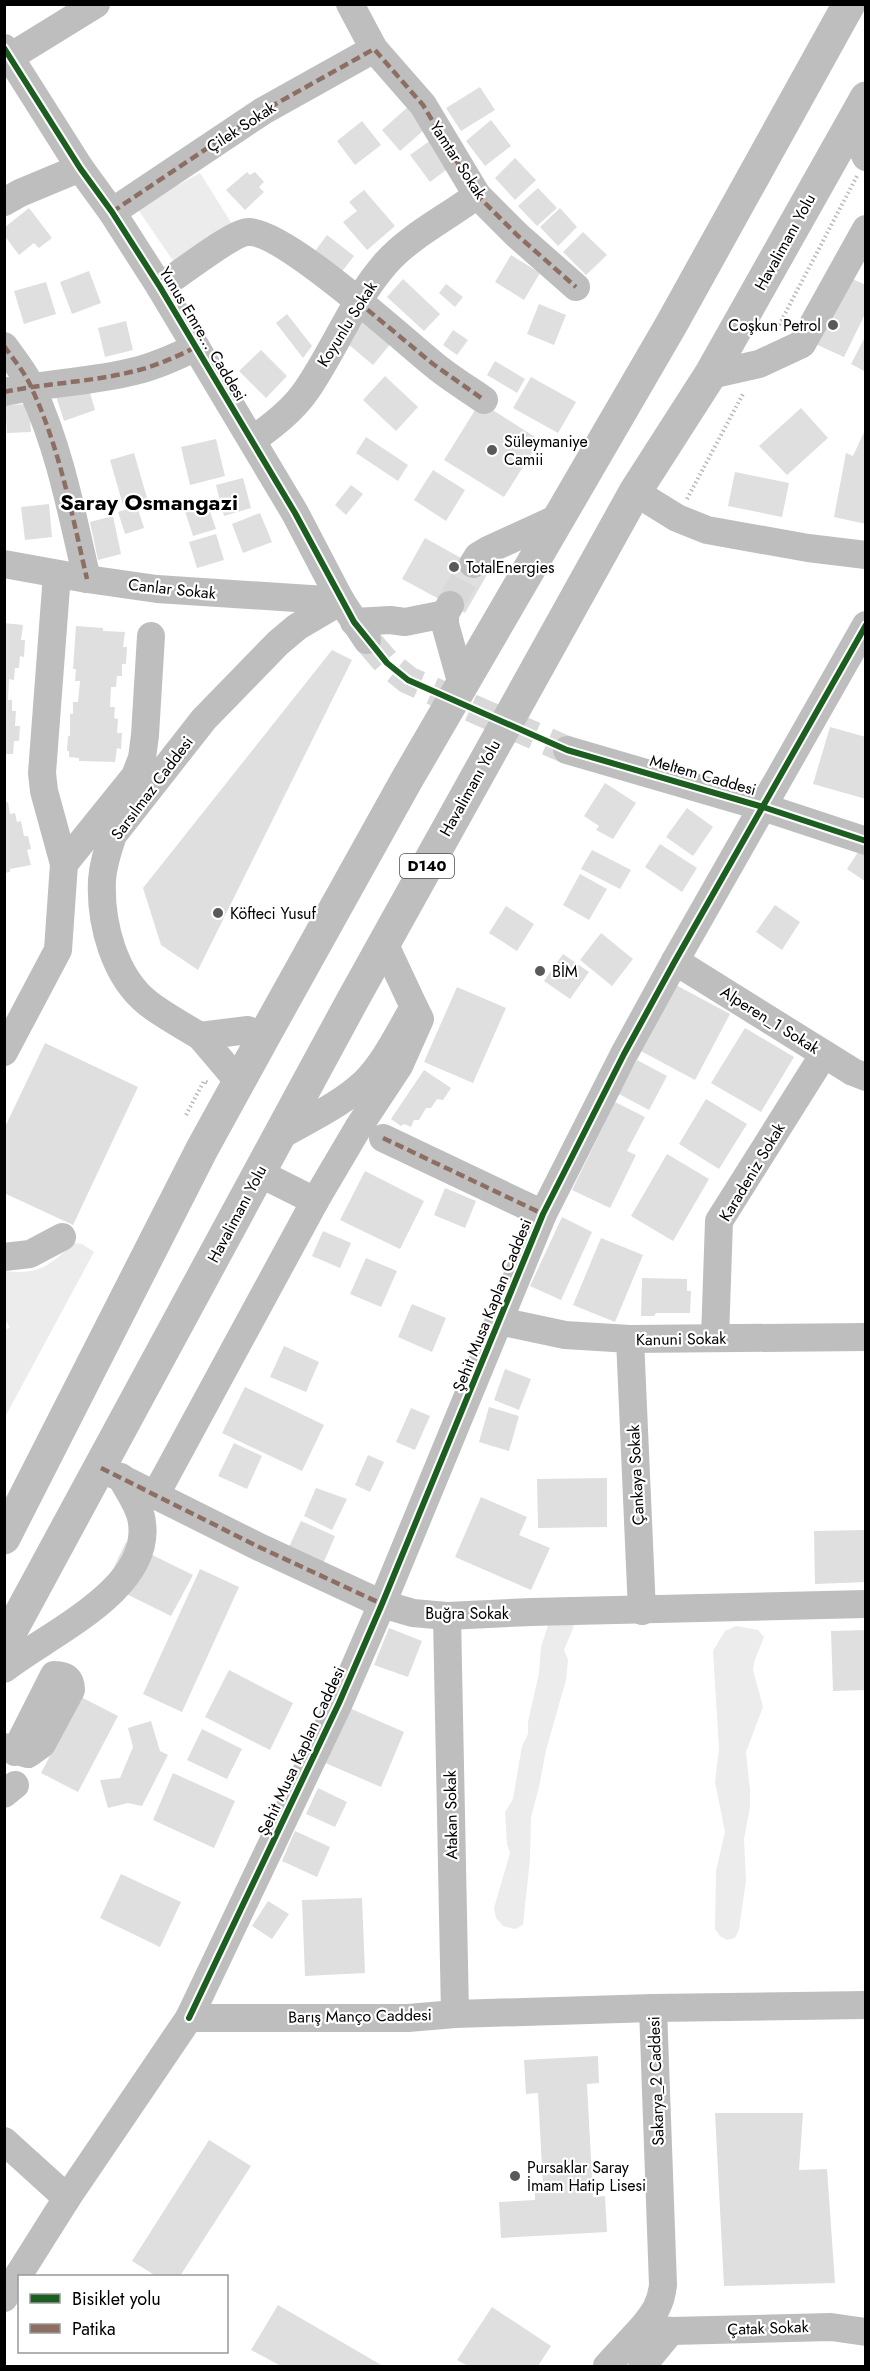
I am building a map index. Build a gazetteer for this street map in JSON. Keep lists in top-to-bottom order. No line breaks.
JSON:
{"streets":{"highway":["Havalimanı Yolu","D140"],"street":["Çilek Sokak","Yamtar Sokak","Koyunlu Sokak","Yunus Emre... Caddesi","Canlar Sokak","Meltem Caddesi","Sarsılmaz Caddesi","Alperen_1 Sokak","Karadeniz Sokak","Şehit Musa Kaplan Caddesi","Kanuni Sokak","Çankaya Sokak","Buğra Sokak","Atakan Sokak","Barış Manço Caddesi","Sakarya_2 Caddesi","Çatak Sokak"]},"crossings":[["Çilek Sokak","Yamtar Sokak"],["Çilek Sokak","Yunus Emre... Caddesi"],["Yamtar Sokak","Koyunlu Sokak"],["Havalimanı Yolu","Buğra Sokak"],["Koyunlu Sokak","Yunus Emre... Caddesi"],["Yunus Emre... Caddesi","Canlar Sokak"],["Yunus Emre... Caddesi","Sarsılmaz Caddesi"],["Canlar Sokak","Sarsılmaz Caddesi"],["Meltem Caddesi","Şehit Musa Kaplan Caddesi"],["Alperen_1 Sokak","Karadeniz Sokak"],["Alperen_1 Sokak","Şehit Musa Kaplan Caddesi"],["Karadeniz Sokak","Kanuni Sokak"],["Şehit Musa Kaplan Caddesi","Kanuni Sokak"],["Şehit Musa Kaplan Caddesi","Buğra Sokak"],["Şehit Musa Kaplan Caddesi","Barış Manço Caddesi"],["Kanuni Sokak","Çankaya Sokak"],["Çankaya Sokak","Buğra Sokak"],["Buğra Sokak","Atakan Sokak"],["Atakan Sokak","Barış Manço Caddesi"],["Barış Manço Caddesi","Sakarya_2 Caddesi"],["Sakarya_2 Caddesi","Çatak Sokak"]],"districts":["Saray Osmangazi"],"places":["Coşkun Petrol","Süleymaniye Camii","TotalEnergies","Köfteci Yusuf","BİM","Pursaklar Saray İmam Hatip Lisesi"],"legend":["Bisiklet yolu","Patika"]}
